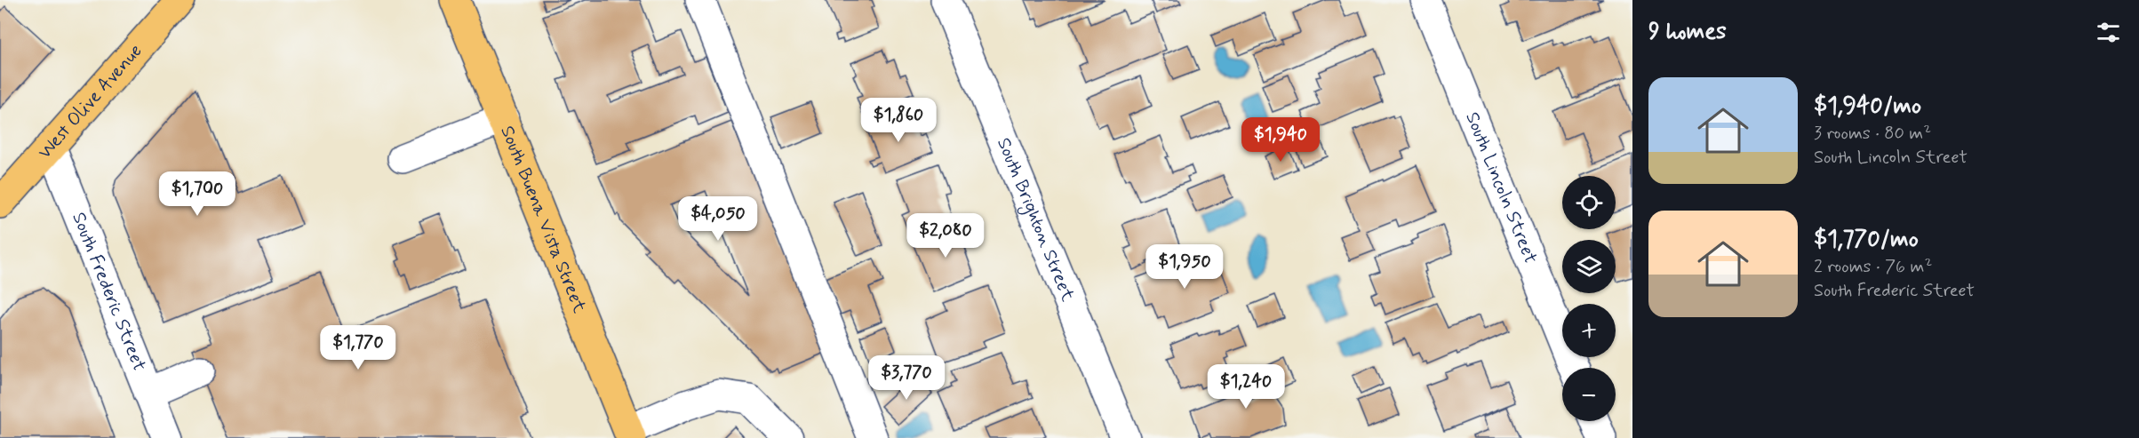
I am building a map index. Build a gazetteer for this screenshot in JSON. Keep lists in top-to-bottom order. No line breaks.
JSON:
{"streets":{"main road":["West Olive Avenue","South Buena Vista Street"],"street":["South Lincoln Street","South Brighton Street","South Frederic Street"]},"crossings":[["West Olive Avenue","South Frederic Street"]],"page":{"heading":"9 homes","list":[{"name":"$1,940/mo","note":"3 rooms · 80 m² · South Lincoln Street"},{"name":"$1,770/mo","note":"2 rooms · 76 m² · South Frederic Street"}],"price":["$1,860","$1,940","$1,700","$4,050","$2,080","$1,950","$1,770","$3,770","$1,240"],"map_buttons":["+","−"]}}
